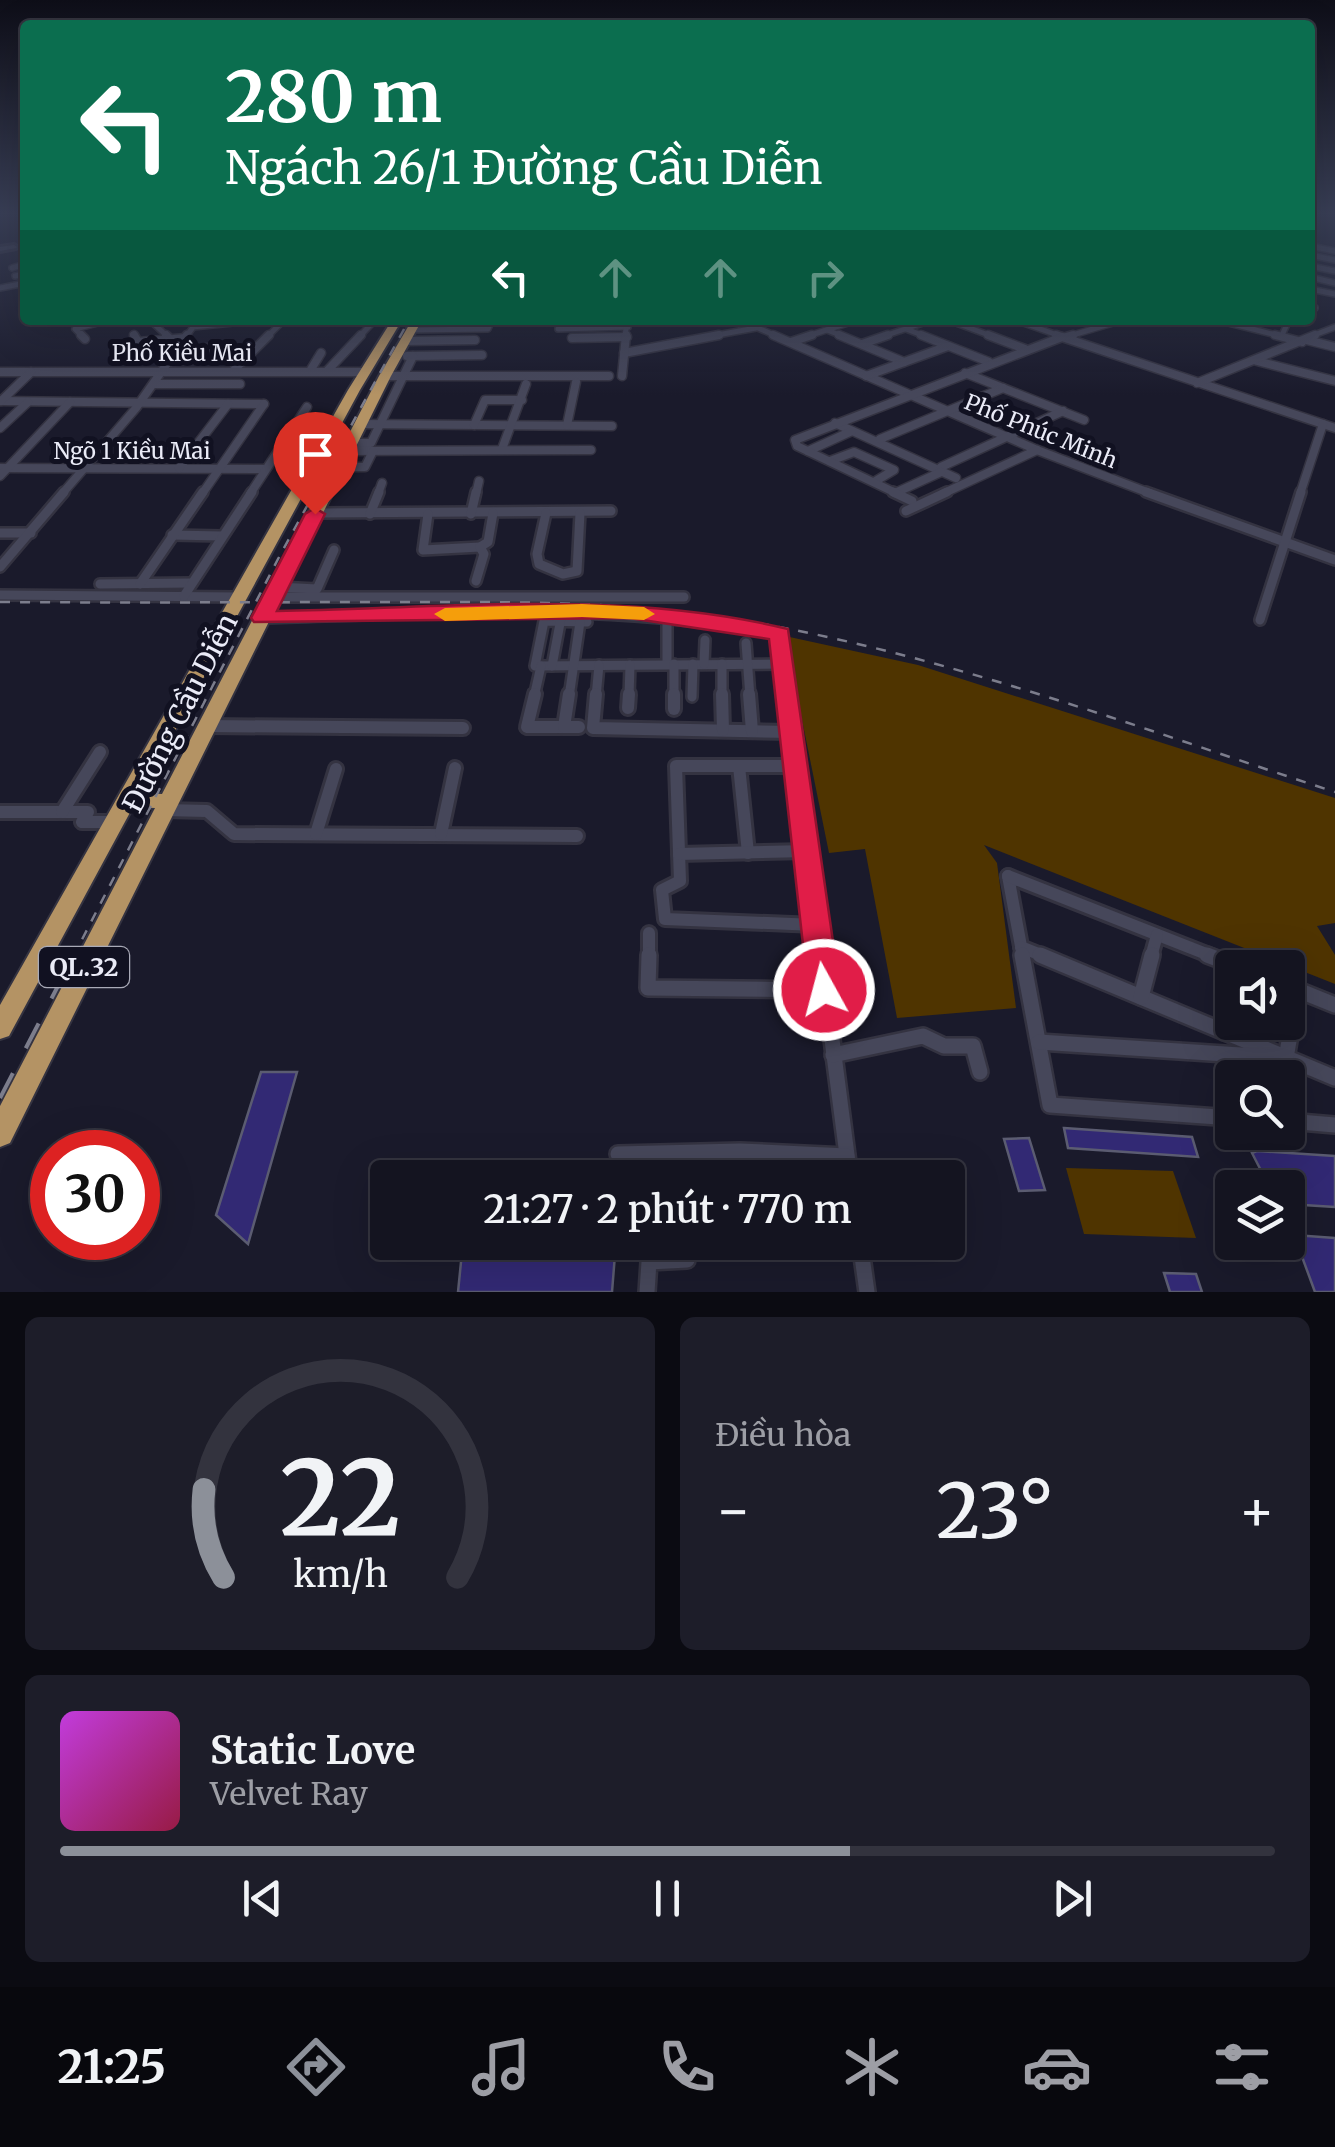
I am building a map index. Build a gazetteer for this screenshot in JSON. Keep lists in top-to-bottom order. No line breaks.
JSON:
{"streets":{"highway":["Đường Cầu Diễn","QL.32"],"street":["Phố Kiều Mai","Phố Phúc Minh","Ngõ 1 Kiều Mai"]},"crossings":[["Phố Kiều Mai","Đường Cầu Diễn"]],"page":{"turn":["280 m","Ngách 26/1 Đường Cầu Diễn"],"limit":"30","trip":"21:27 · 2 phút · 770 m","tile":"Điều hòa","heat":["−","23°","+"],"song":["Static Love","Velvet Ray"],"tabs":"21:25","gauge":["22","km/h"]}}
